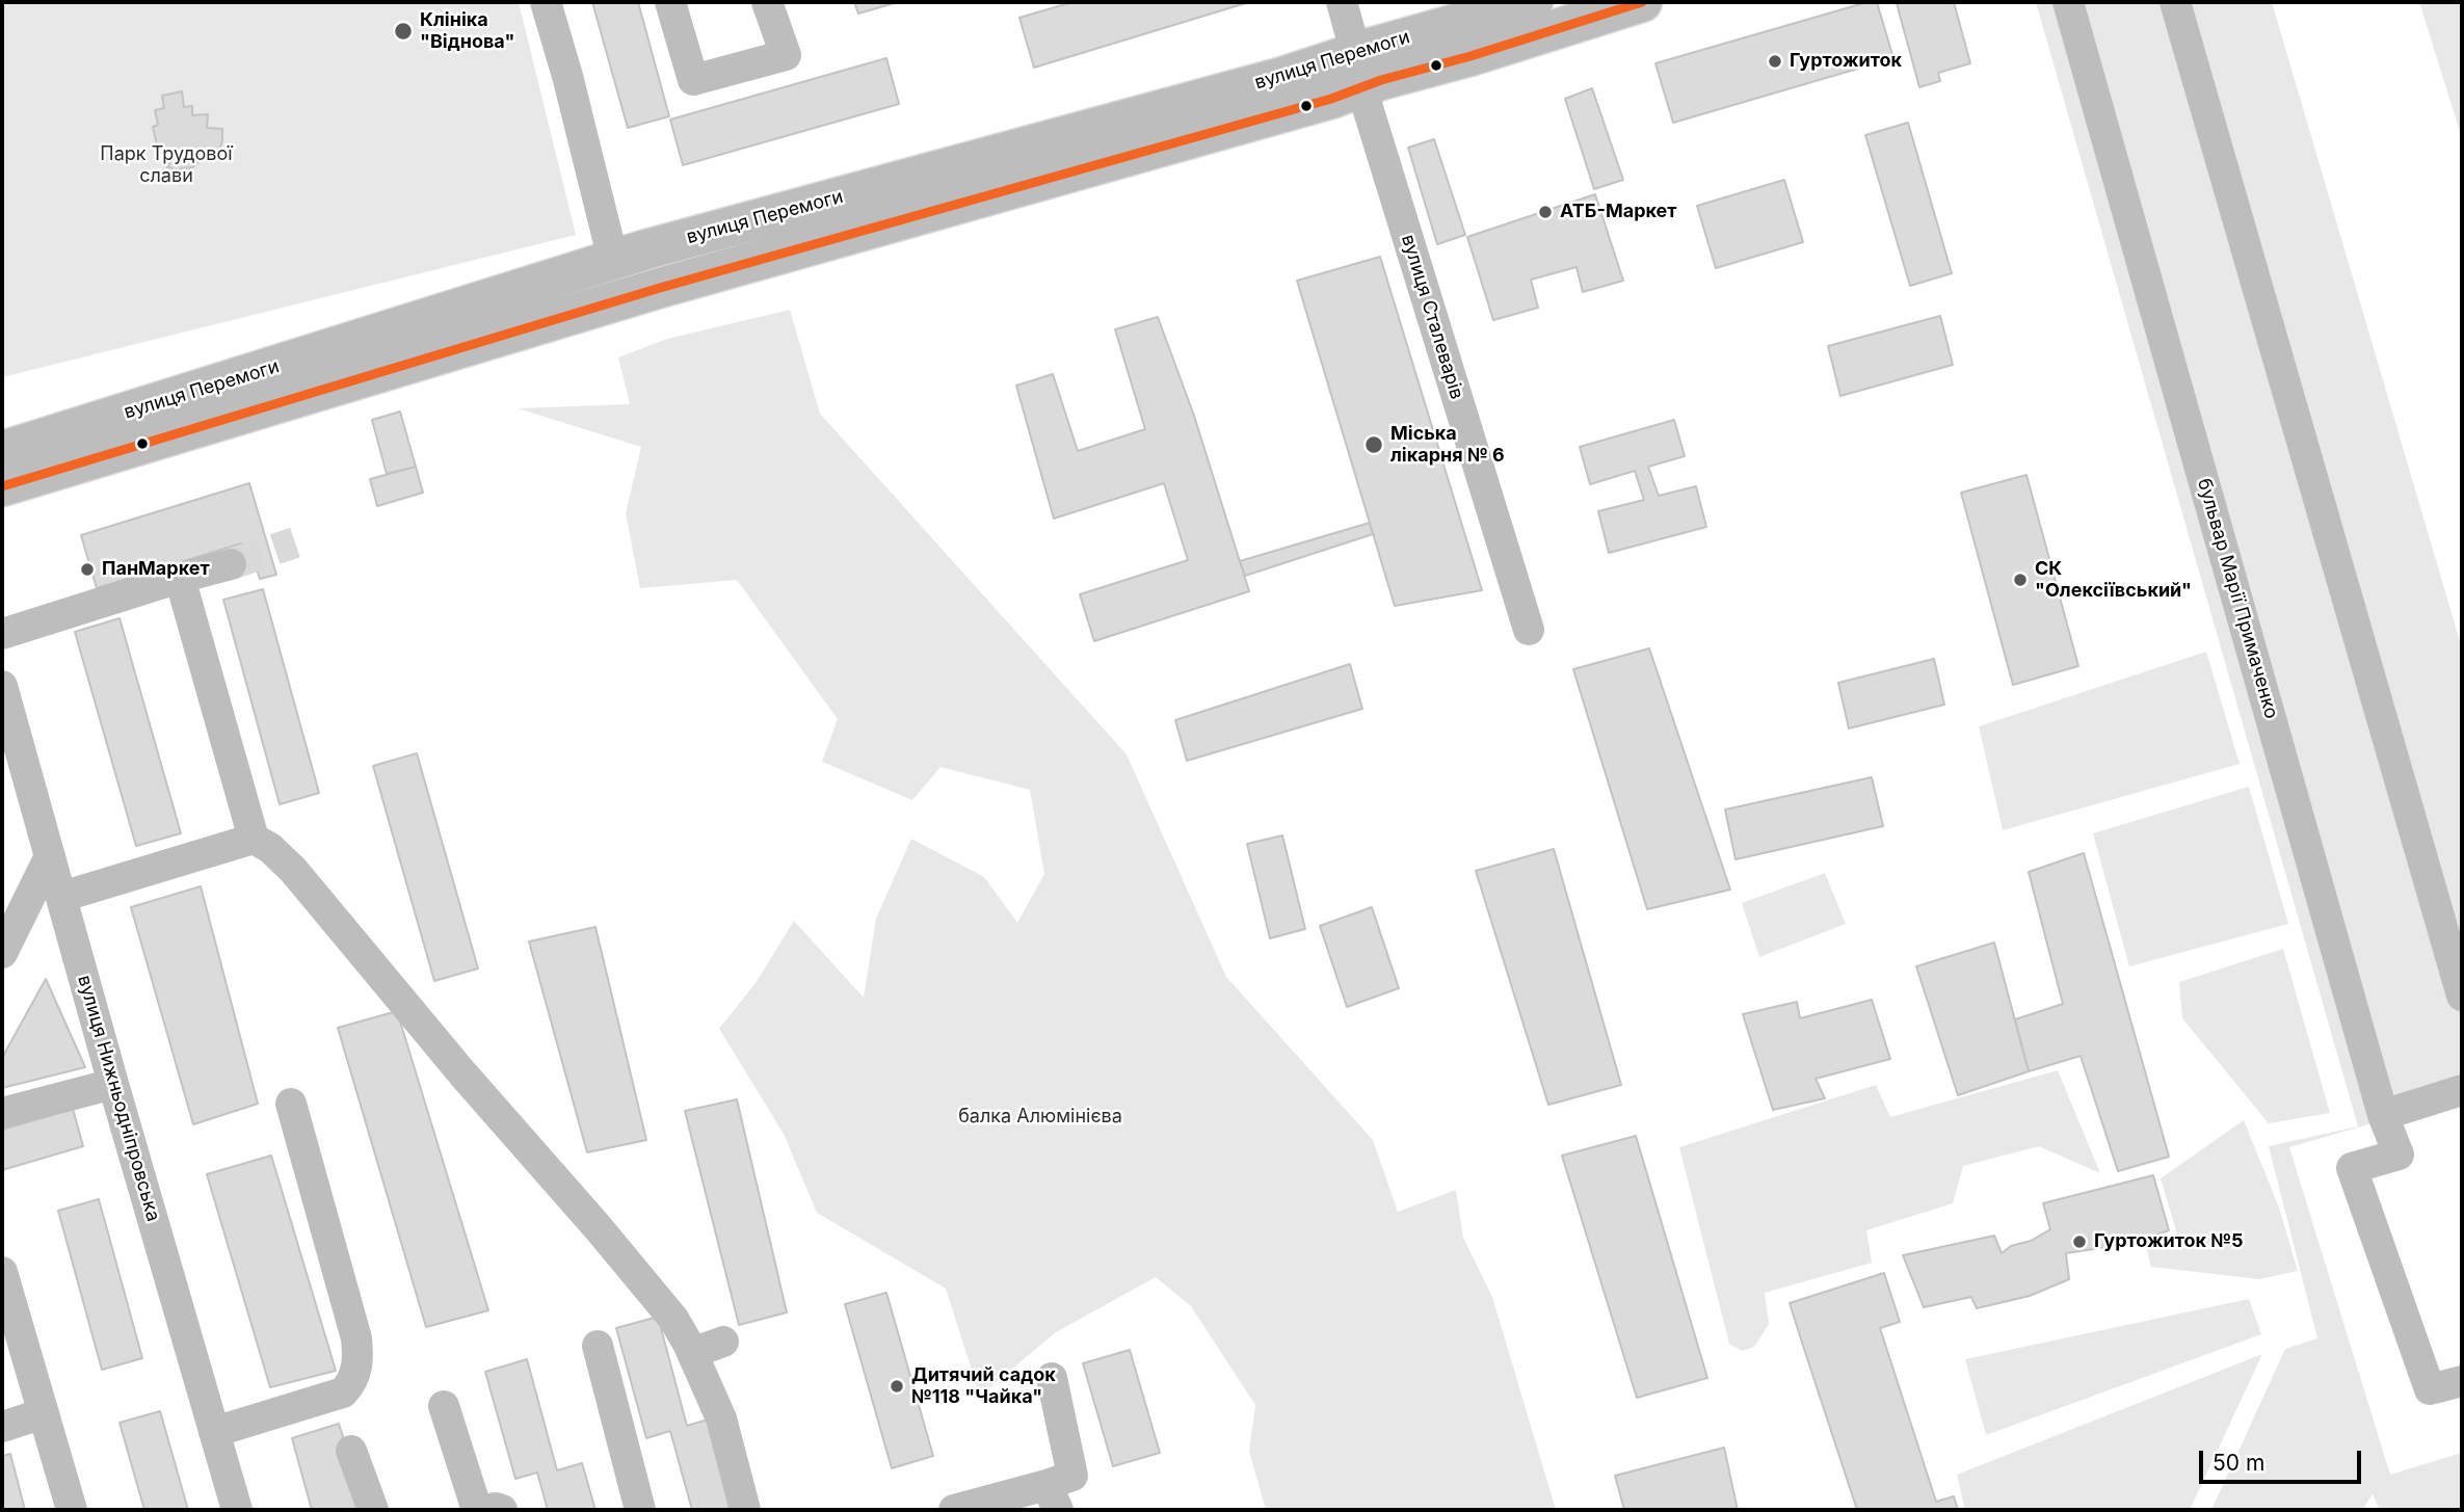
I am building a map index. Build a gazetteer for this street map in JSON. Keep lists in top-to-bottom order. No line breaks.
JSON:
{"streets":{"main road":["вулиця Перемоги"],"street":["вулиця Сталеварів","бульвар Марії Примаченко","вулиця Нижньодніпровська"]},"crossings":[["вулиця Перемоги","вулиця Сталеварів"]],"parks":["Парк Трудової слави","балка Алюмінієва"],"places":["Клініка \"Віднова\"","Гуртожиток","АТБ-Маркет","Мiська лiкарня № 6","ПанМаркет","СК \"Олексіївський\"","Гуртожиток №5","Дитячий садок №118 \"Чайка\""],"scale_bar":"50 m"}
